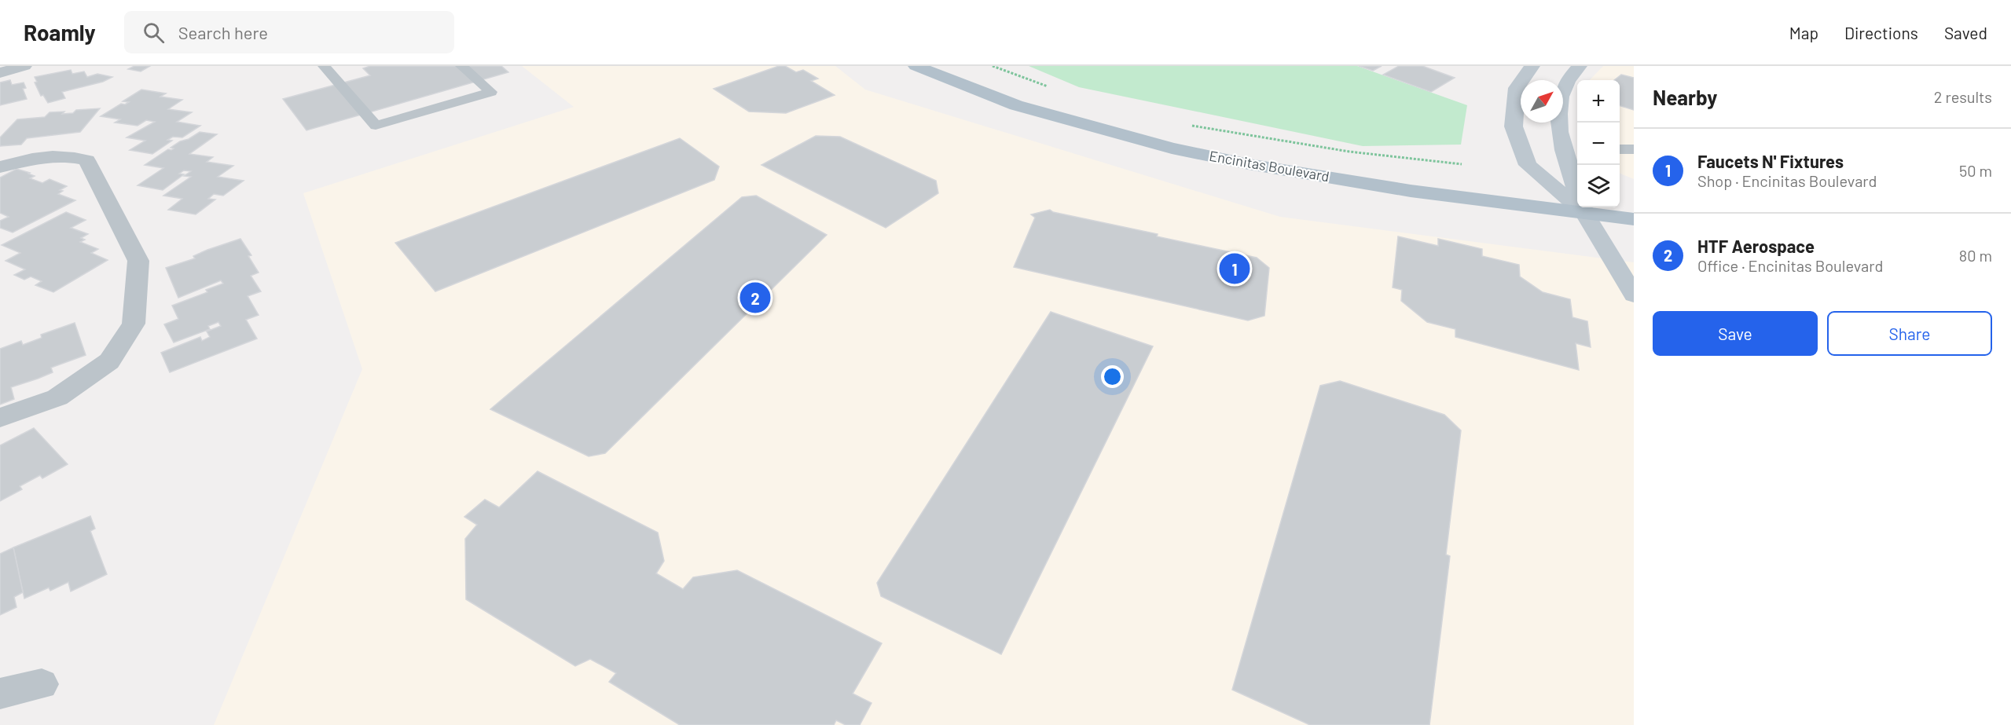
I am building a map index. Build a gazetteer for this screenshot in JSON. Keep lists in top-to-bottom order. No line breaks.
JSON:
{"streets":{"main road":["Encinitas Boulevard"]},"north":"top right","page":{"header":"Roamly","search":"Search here","nav":["Map","Directions","Saved"],"heading":["Nearby","2 results"],"map_buttons":["+","−"],"list":[{"mark":"1","name":"Faucets N' Fixtures","note":"Shop · Encinitas Boulevard","value":"50 m"},{"mark":"2","name":"HTF Aerospace","note":"Office · Encinitas Boulevard","value":"80 m"}],"pins":["1","2"],"buttons":["Save","Share"]}}
